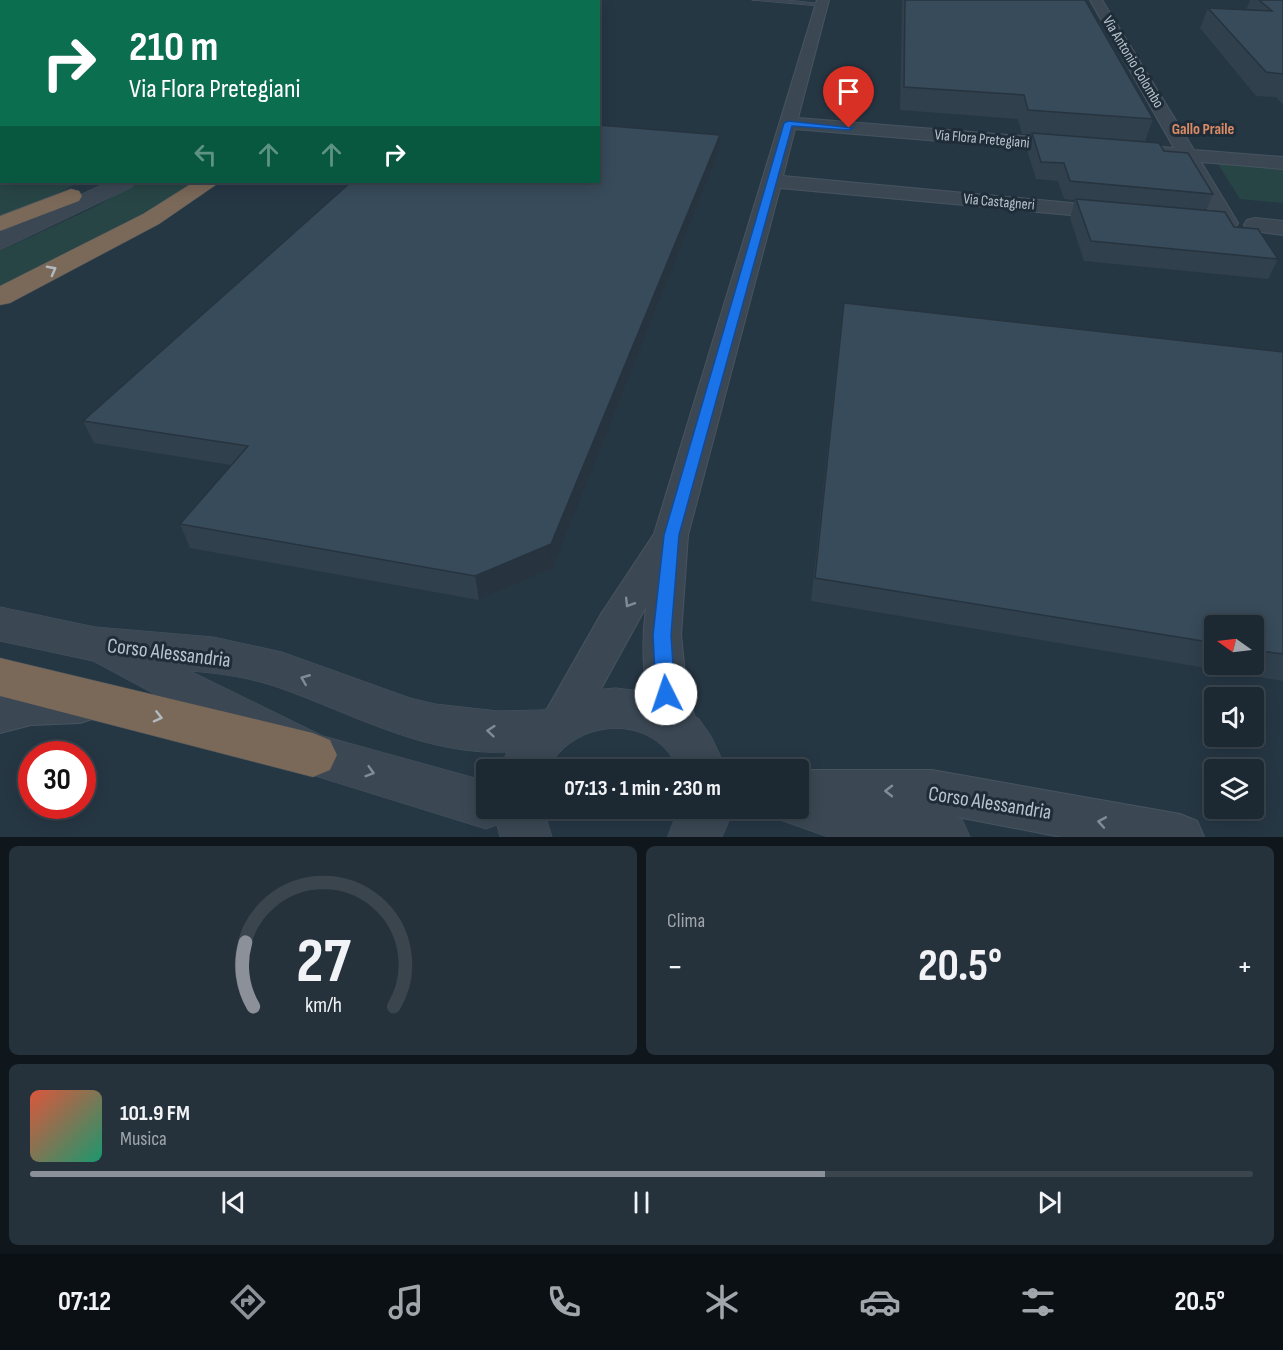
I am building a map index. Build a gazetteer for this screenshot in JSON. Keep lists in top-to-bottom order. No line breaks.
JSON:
{"streets":{"street":["Via Antonio Colombo","Via Flora Pretegiani","Via Castagneri","Corso Alessandria"]},"districts":["Gallo Praile"],"north":"left","page":{"turn":["210 m","Via Flora Pretegiani"],"limit":"30","trip":"07:13 · 1 min · 230 m","tile":"Clima","heat":["−","20.5°","+"],"song":["101.9 FM","Musica"],"tabs":["07:12","20.5°"],"gauge":["27","km/h"]}}
